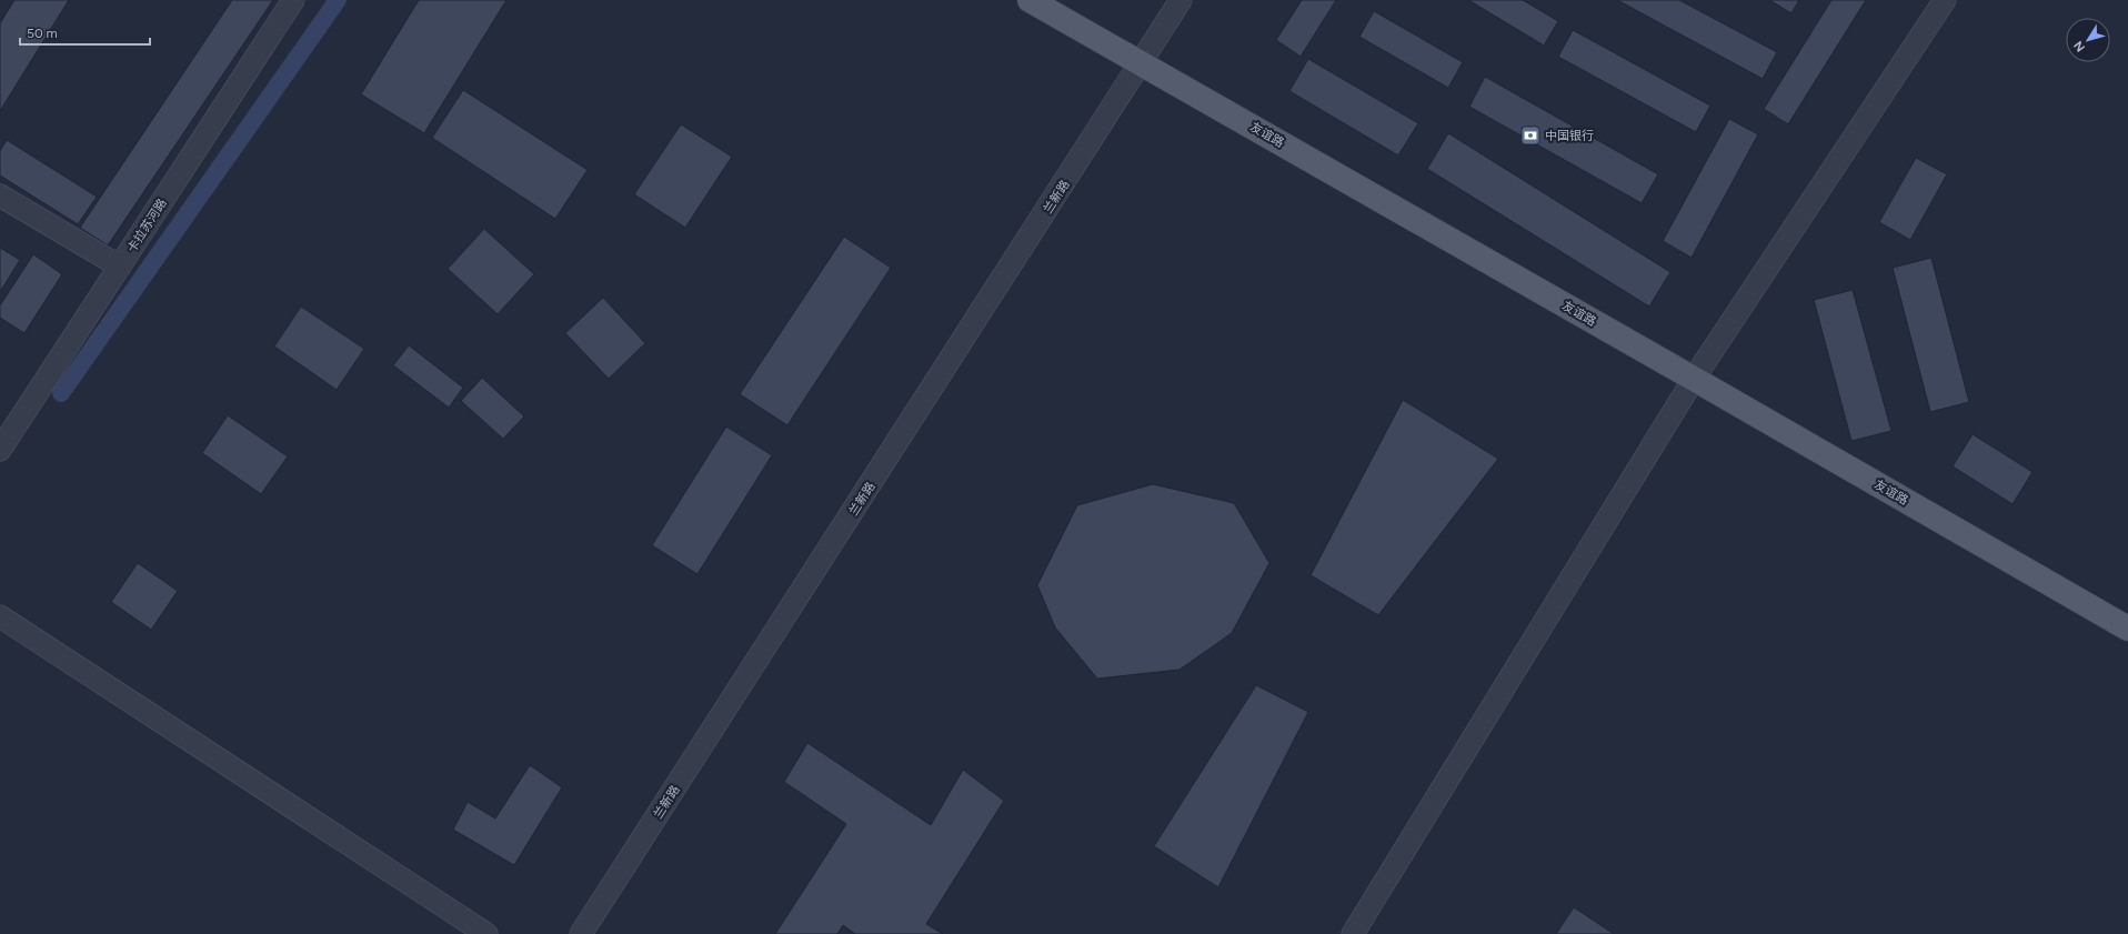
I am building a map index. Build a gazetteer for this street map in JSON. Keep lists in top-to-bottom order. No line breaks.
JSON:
{"streets":{"main road":["友谊路"],"street":["兰新路","卡拉苏河路"]},"crossings":[["友谊路","兰新路"]],"places":{"bank":["中国银行"]},"scale_bar":"50 m","north":"bottom left"}
